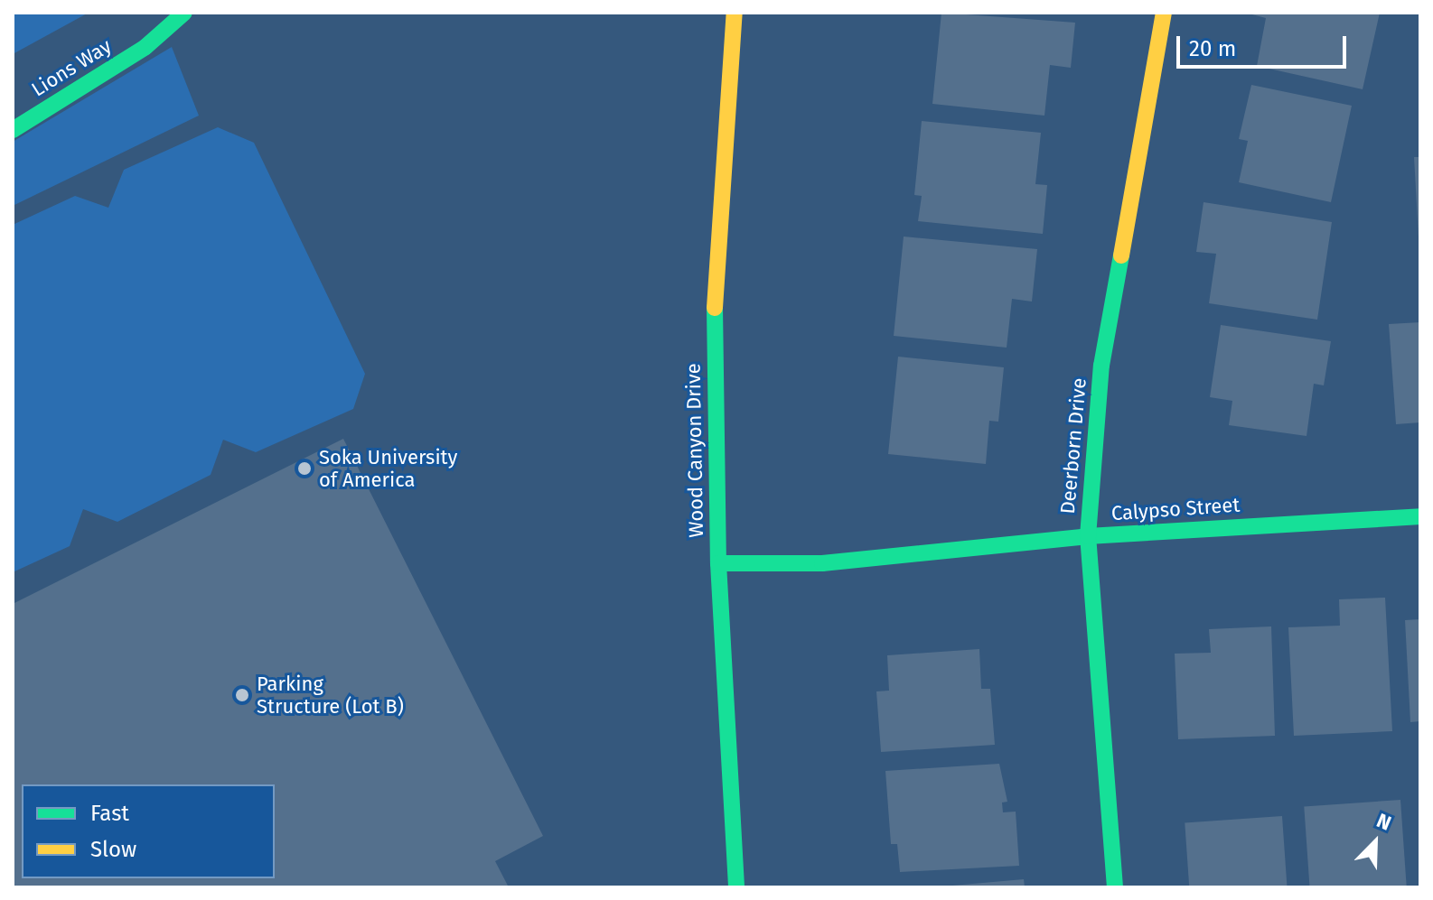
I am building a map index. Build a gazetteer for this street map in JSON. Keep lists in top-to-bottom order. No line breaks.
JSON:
{"streets":{"street":["Lions Way","Deerborn Drive","Wood Canyon Drive","Calypso Street"]},"crossings":[["Deerborn Drive","Calypso Street"],["Wood Canyon Drive","Calypso Street"]],"places":["Soka University of America","Parking Structure (Lot B)"],"legend":["Fast","Slow"],"scale_bar":"20 m","north":"top right"}
